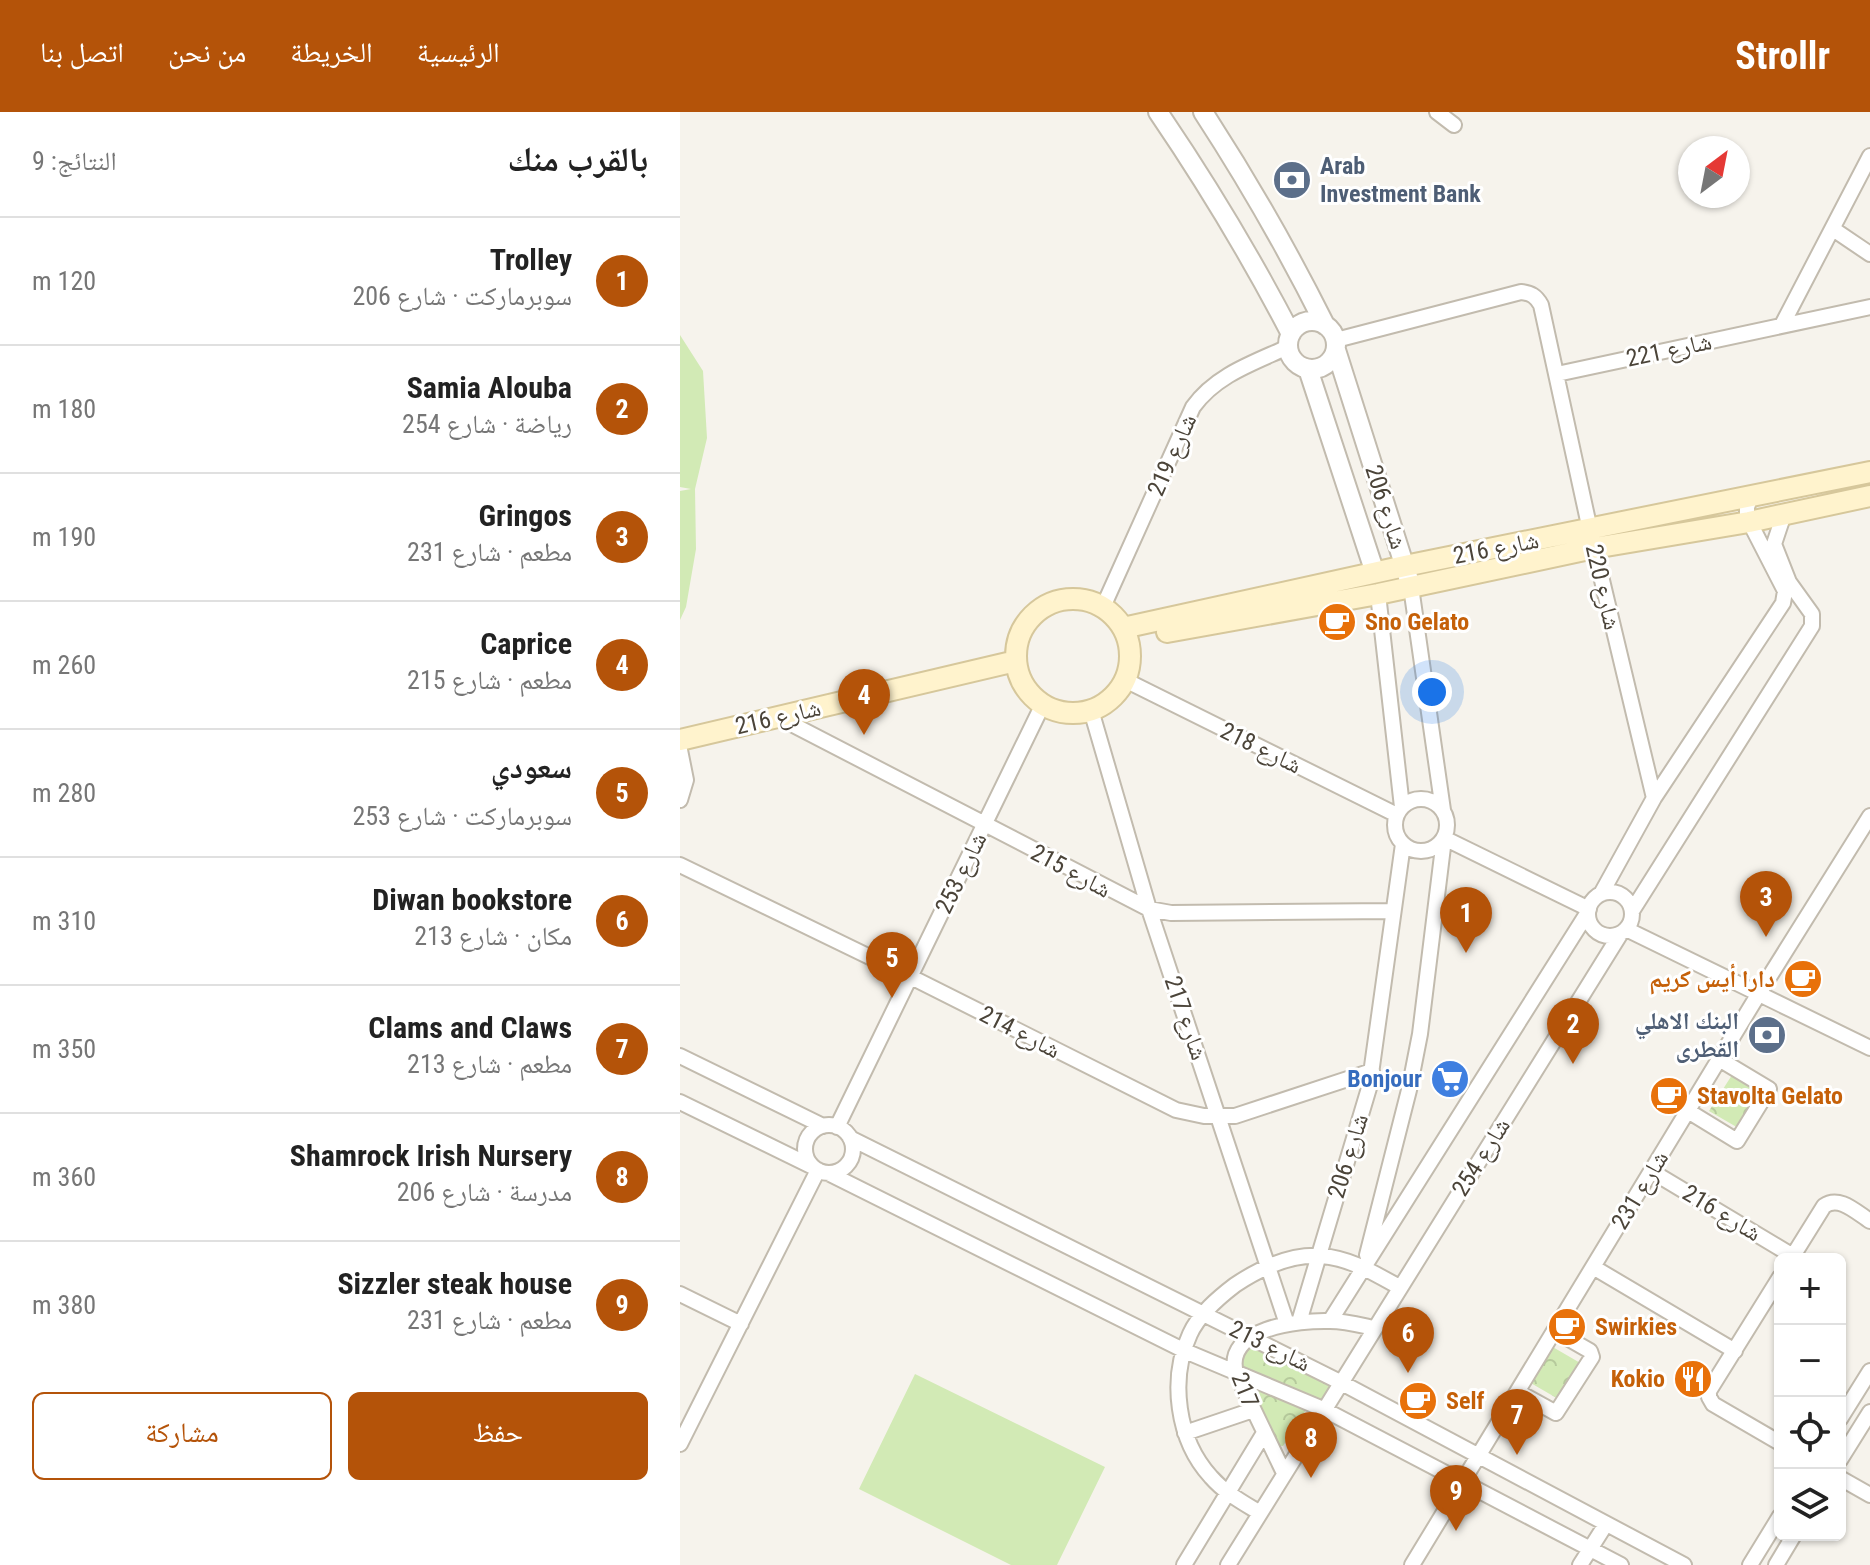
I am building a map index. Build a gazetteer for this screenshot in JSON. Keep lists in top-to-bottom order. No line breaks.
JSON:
{"streets":{"main road":["شارع 216"],"street":["شارع 221","شارع 219","شارع 206","شارع 220","شارع 218","شارع 215","شارع 253","شارع 217","شارع 214","شارع 254","شارع 231","شارع 213","217"]},"crossings":[["شارع 221","شارع 220"],["شارع 219","شارع 206"],["شارع 219","شارع 216"],["شارع 219","شارع 218"],["شارع 219","شارع 253"],["شارع 219","شارع 217"],["شارع 206","شارع 216"],["شارع 206","شارع 218"],["شارع 206","شارع 215"],["شارع 206","شارع 217"],["شارع 206","شارع 214"],["شارع 206","شارع 254"],["شارع 206","217"],["شارع 216","شارع 220"],["شارع 216","شارع 218"],["شارع 216","شارع 215"],["شارع 216","شارع 253"],["شارع 216","شارع 217"],["شارع 216","شارع 231"],["شارع 218","شارع 253"],["شارع 218","شارع 217"],["شارع 215","شارع 253"],["شارع 215","شارع 217"],["شارع 253","شارع 217"],["شارع 253","شارع 214"],["شارع 253","شارع 213"],["شارع 217","شارع 214"],["شارع 217","217"],["شارع 254","شارع 213"],["شارع 254","217"],["شارع 231","شارع 213"],["شارع 213","217"]],"places":{"bank":["Arab Investment Bank","البنك الاهلي القطرى"],"cafe":["Sno Gelato","دارا أيس كريم","Stavolta Gelato","Swirkies","Self"],"supermarket":["Bonjour"],"restaurant":["Kokio"]},"north":"top right","page":{"header":"Strollr","nav":["الرئيسية","الخريطة","من نحن","اتصل بنا"],"heading":["بالقرب منك","النتائج: 9"],"list":[{"mark":"1","name":"Trolley","note":"سوبرماركت · شارع 206","value":"120 m"},{"mark":"2","name":"Samia Alouba","note":"رياضة · شارع 254","value":"180 m"},{"mark":"3","name":"Gringos","note":"مطعم · شارع 231","value":"190 m"},{"mark":"4","name":"Caprice","note":"مطعم · شارع 215","value":"260 m"},{"mark":"5","name":"سعودي","note":"سوبرماركت · شارع 253","value":"280 m"},{"mark":"6","name":"Diwan bookstore","note":"مكان · شارع 213","value":"310 m"},{"mark":"7","name":"Clams and Claws","note":"مطعم · شارع 213","value":"350 m"},{"mark":"8","name":"Shamrock Irish Nursery","note":"مدرسة · شارع 206","value":"360 m"},{"mark":"9","name":"Sizzler steak house","note":"مطعم · شارع 231","value":"380 m"}],"pins":["4","3","1","5","2","6","7","8","9"],"map_buttons":["+","−"],"buttons":["حفظ","مشاركة"]}}
